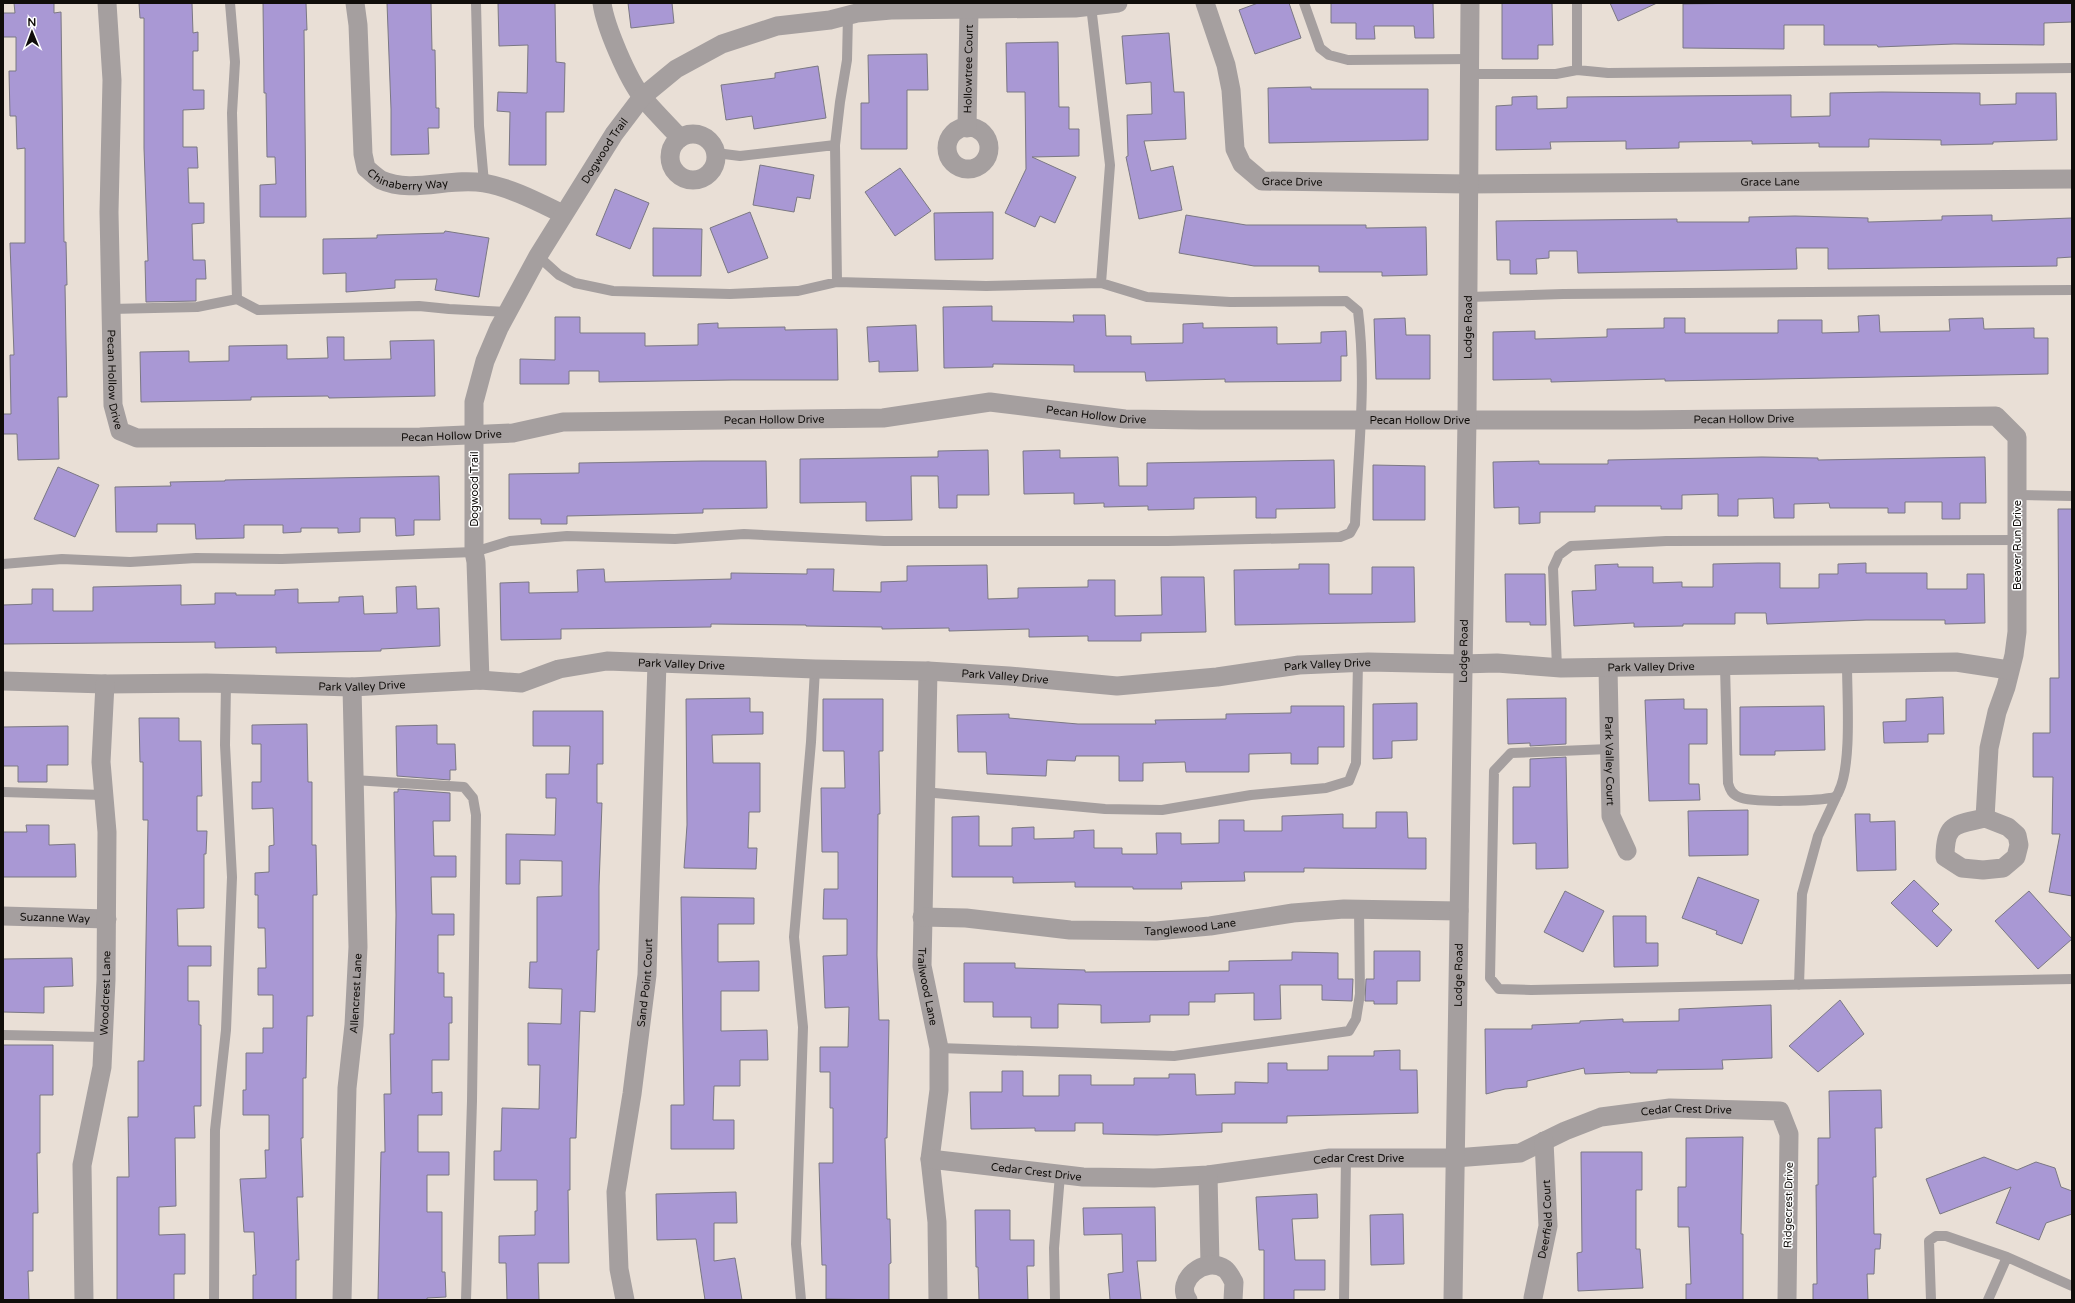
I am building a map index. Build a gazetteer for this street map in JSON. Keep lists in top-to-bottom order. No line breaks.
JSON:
{"streets":{"street":["Hollowtree Court","Dogwood Trail","Chinaberry Way","Grace Drive","Grace Lane","Lodge Road","Pecan Hollow Drive","Beaver Run Drive","Park Valley Drive","Park Valley Court","Suzanne Way","Tanglewood Lane","Sand Point Court","Trailwood Lane","Woodcrest Lane","Allencrest Lane","Cedar Crest Drive","Ridgecrest Drive","Deerfield Court"]},"crossings":[["Hollowtree Court","Dogwood Trail"],["Dogwood Trail","Chinaberry Way"],["Dogwood Trail","Pecan Hollow Drive"],["Dogwood Trail","Park Valley Drive"],["Grace Drive","Grace Lane"],["Grace Drive","Lodge Road"],["Grace Lane","Lodge Road"],["Lodge Road","Pecan Hollow Drive"],["Lodge Road","Park Valley Drive"],["Lodge Road","Tanglewood Lane"],["Lodge Road","Cedar Crest Drive"],["Pecan Hollow Drive","Beaver Run Drive"],["Beaver Run Drive","Park Valley Drive"],["Park Valley Drive","Park Valley Court"],["Park Valley Drive","Sand Point Court"],["Park Valley Drive","Trailwood Lane"],["Park Valley Drive","Woodcrest Lane"],["Park Valley Drive","Allencrest Lane"],["Suzanne Way","Woodcrest Lane"],["Tanglewood Lane","Trailwood Lane"],["Trailwood Lane","Cedar Crest Drive"],["Cedar Crest Drive","Ridgecrest Drive"],["Cedar Crest Drive","Deerfield Court"]],"north":"top"}
